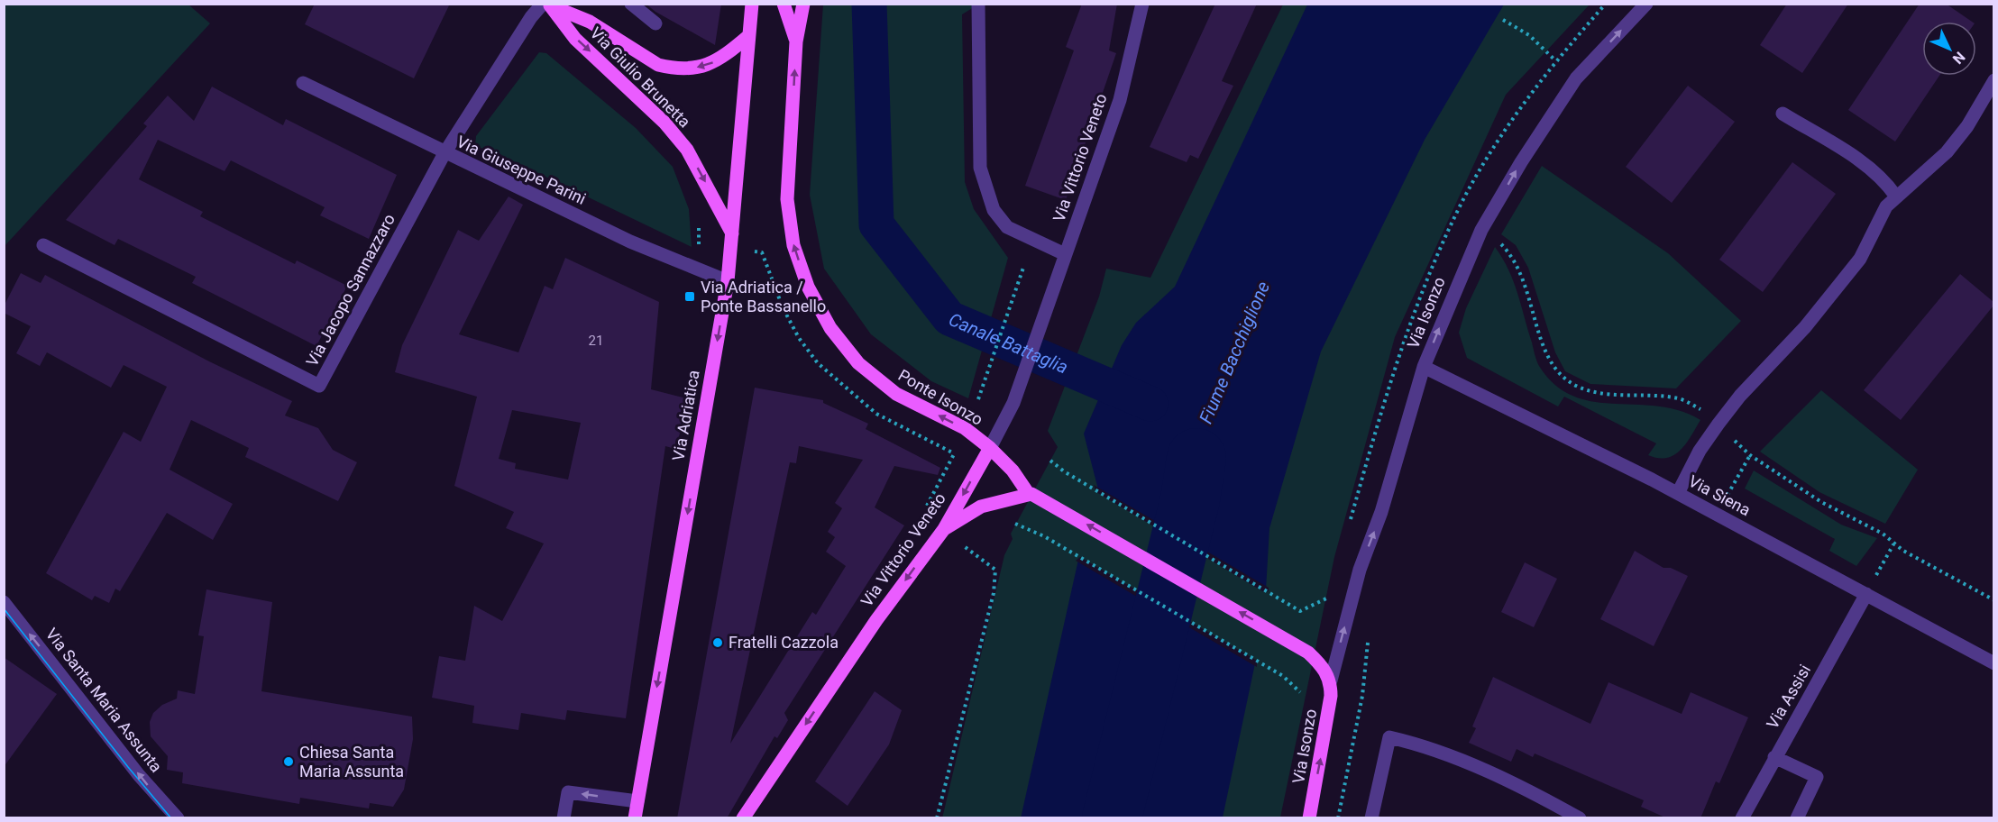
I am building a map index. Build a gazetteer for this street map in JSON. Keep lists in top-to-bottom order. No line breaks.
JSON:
{"streets":{"main road":["Via Giulio Brunetta","Via Vittorio Veneto","Via Isonzo","Ponte Isonzo","Via Adriatica"],"street":["Via Giuseppe Parini","Via Jacopo Sannazzaro","Via Siena","Via Assisi","Via Santa Maria Assunta"]},"crossings":[["Via Giulio Brunetta","Via Jacopo Sannazzaro"],["Via Giulio Brunetta","Via Adriatica"],["Via Vittorio Veneto","Ponte Isonzo"],["Via Giuseppe Parini","Via Jacopo Sannazzaro"],["Via Giuseppe Parini","Via Adriatica"],["Via Isonzo","Via Siena"],["Via Siena","Via Assisi"]],"one_way":["Via Vittorio Veneto","Via Isonzo","Ponte Isonzo","Via Adriatica","Via Santa Maria Assunta"],"water":["Canale Battaglia","Fiume Bacchiglione"],"places":{"transit":["Via Adriatica / Ponte Bassanello"],"other":["Fratelli Cazzola","Chiesa Santa Maria Assunta"]},"house_numbers":["21"],"north":"bottom right"}
